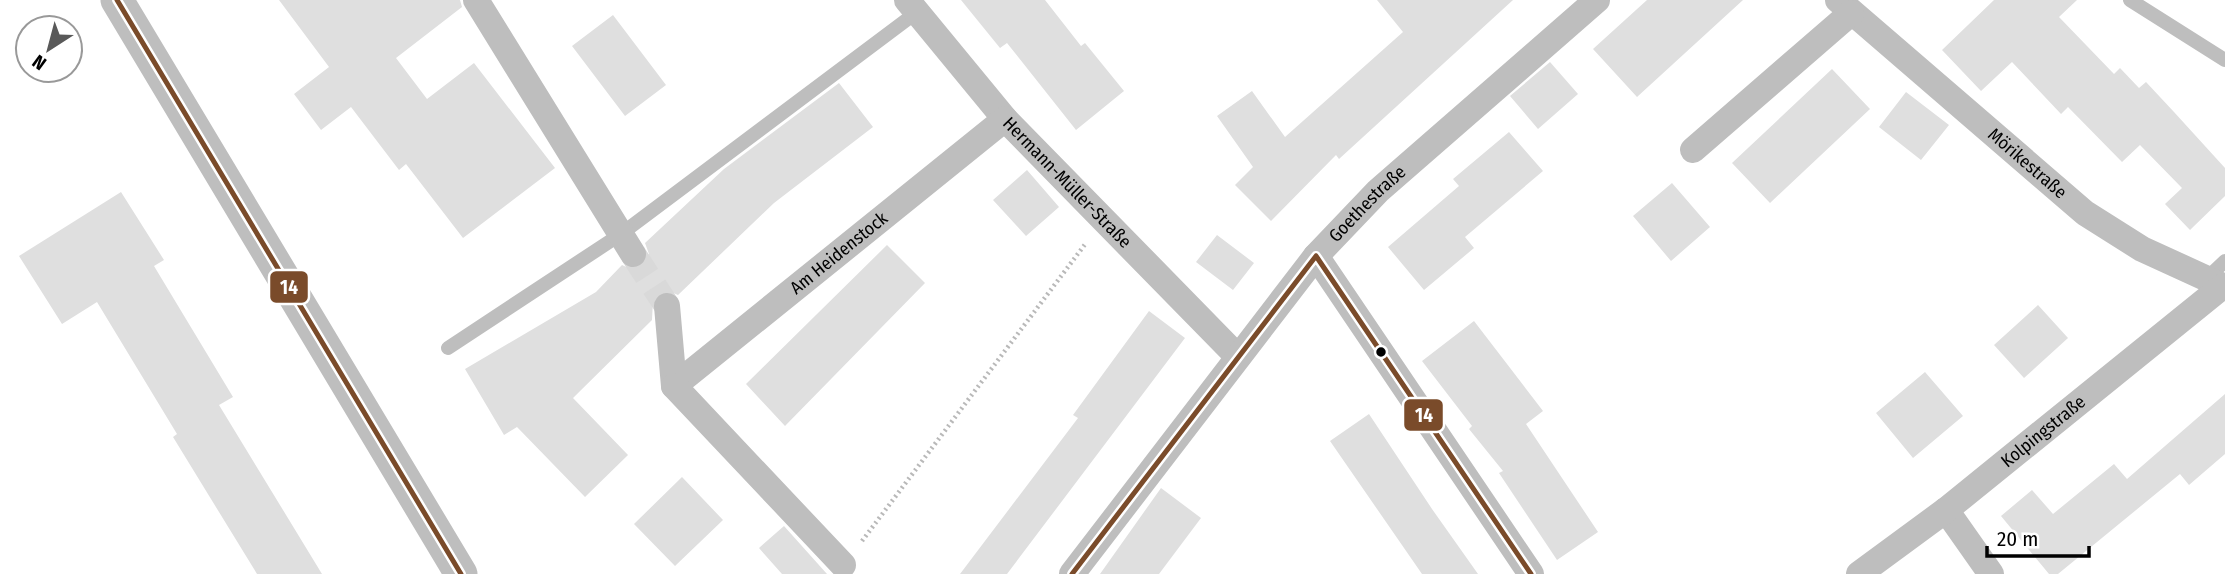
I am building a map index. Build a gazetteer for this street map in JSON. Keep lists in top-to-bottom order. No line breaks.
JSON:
{"streets":{"street":["Mörikestraße","Hermann-Müller-Straße","Goethestraße","Am Heidenstock","Kolpingstraße"]},"crossings":[["Mörikestraße","Kolpingstraße"],["Hermann-Müller-Straße","Goethestraße"],["Hermann-Müller-Straße","Am Heidenstock"]],"lines":["transit line 14"],"scale_bar":"20 m","north":"bottom left"}
